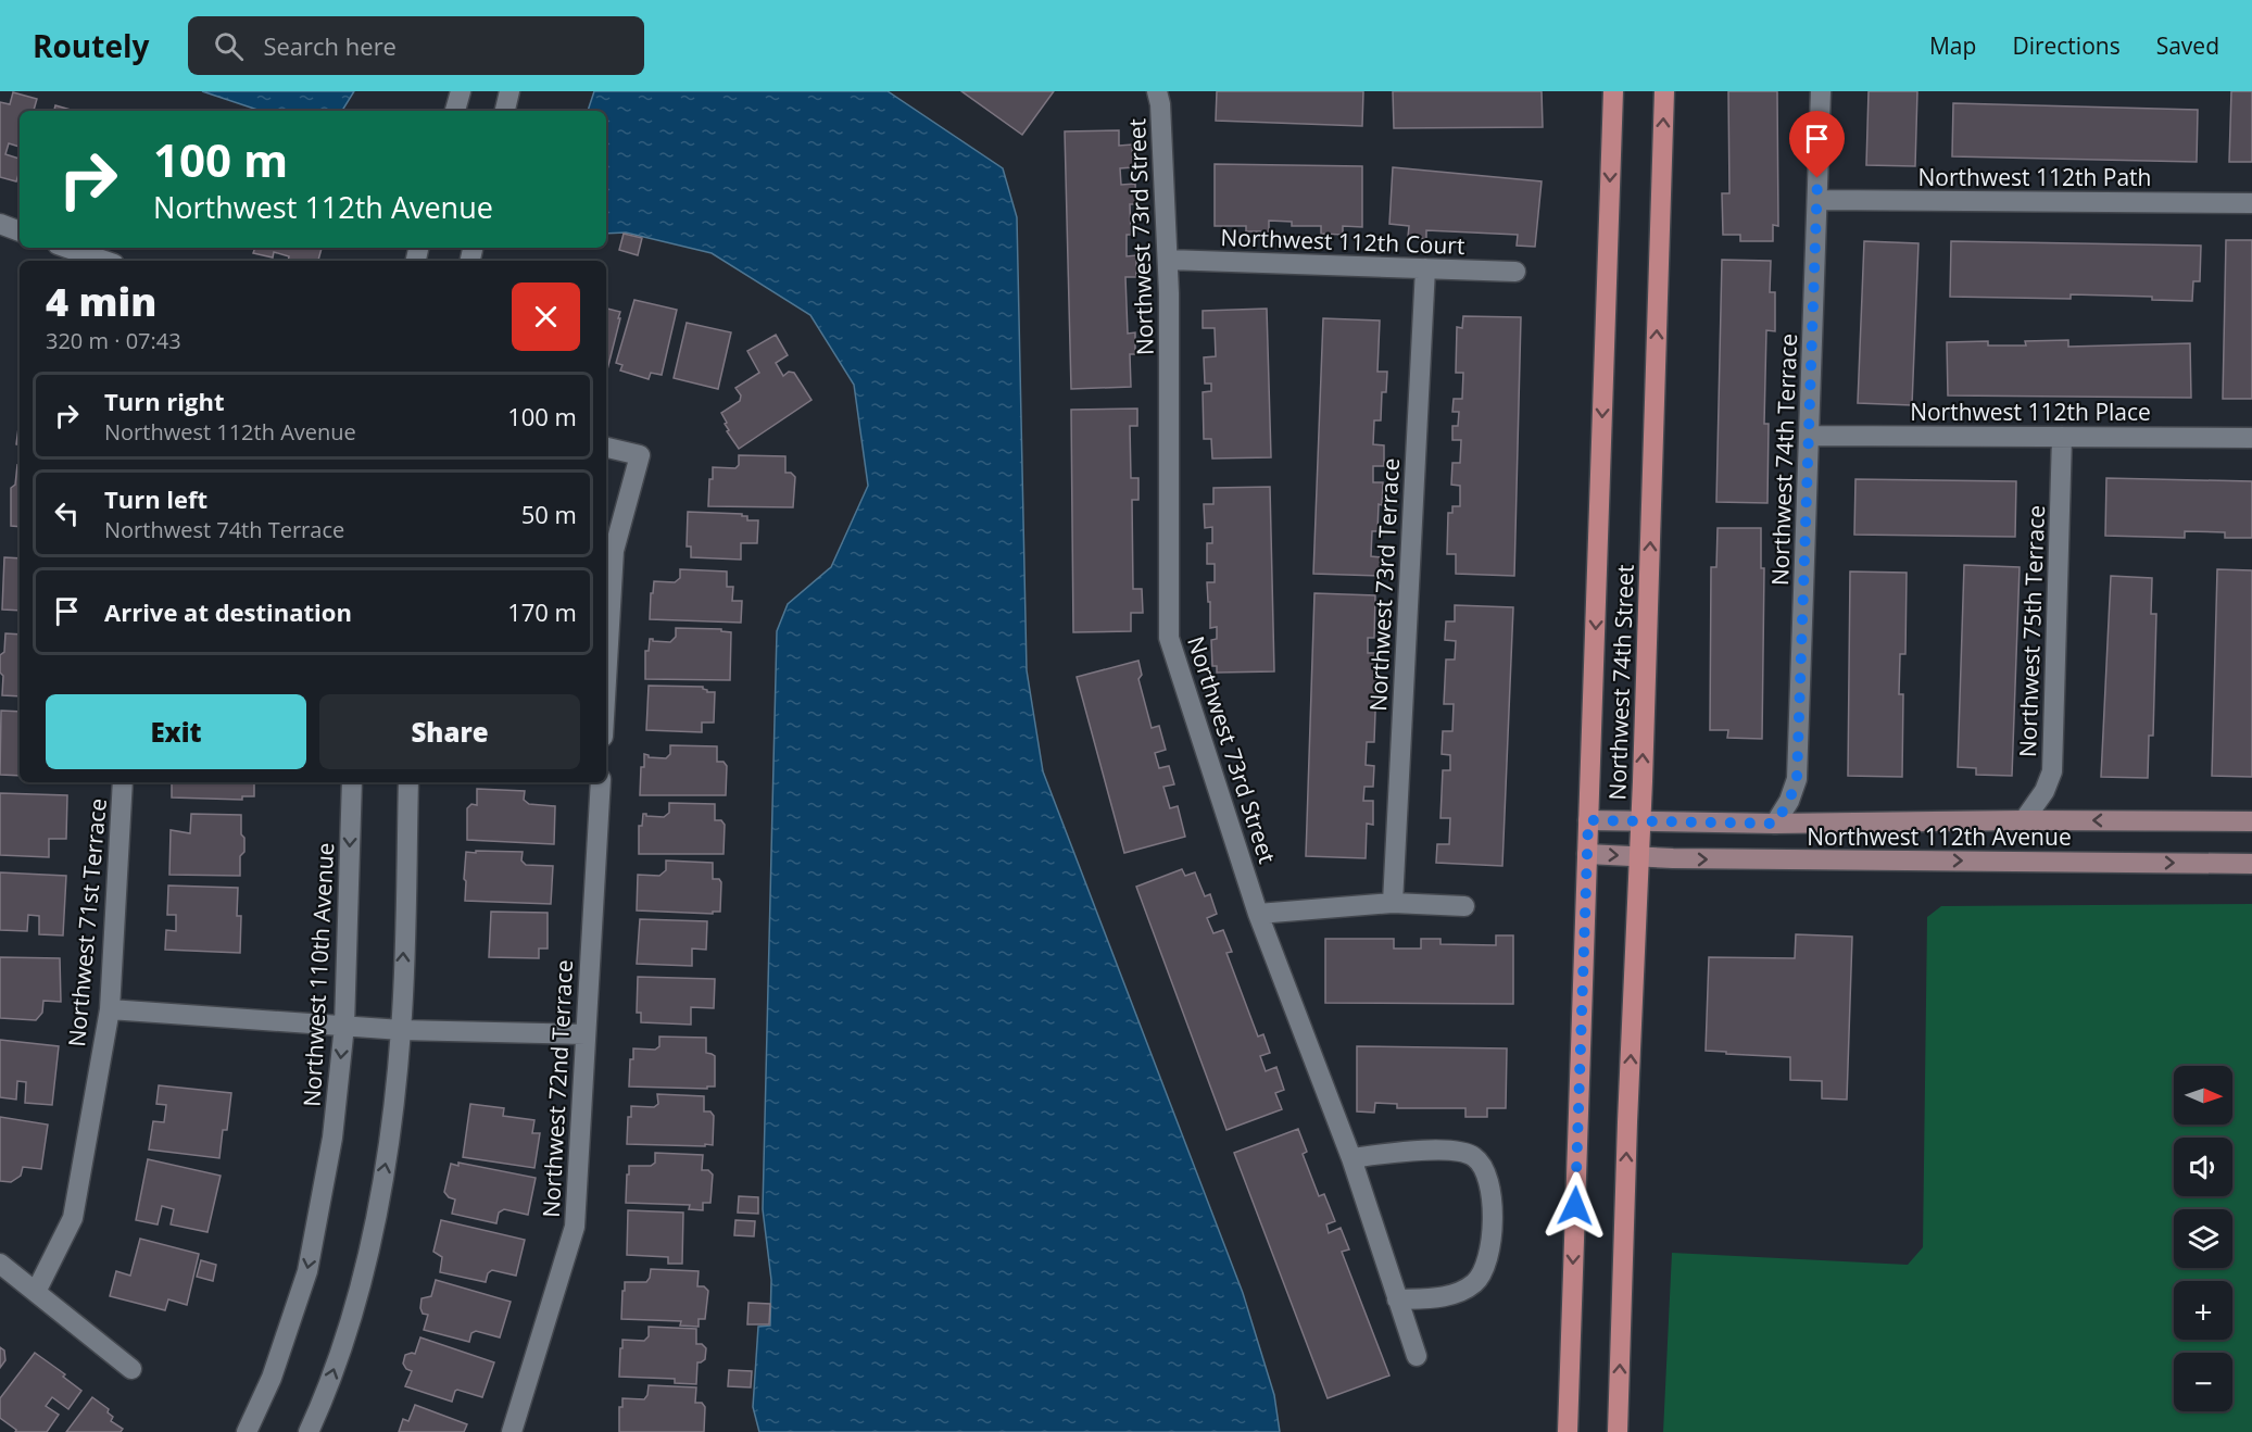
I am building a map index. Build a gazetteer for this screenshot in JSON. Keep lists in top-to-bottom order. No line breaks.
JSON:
{"streets":{"main road":["Northwest 74th Street"],"street":["Northwest 112th Path","Northwest 73rd Street","Northwest 112th Court","Northwest 112th Place","Northwest 74th Terrace","Northwest 73rd Terrace","Northwest 75th Terrace","Northwest 112th Avenue","Northwest 71st Terrace","Northwest 110th Avenue","Northwest 72nd Terrace"]},"crossings":[["Northwest 112th Path","Northwest 74th Terrace"],["Northwest 73rd Street","Northwest 112th Court"],["Northwest 112th Court","Northwest 73rd Terrace"],["Northwest 112th Place","Northwest 74th Terrace"],["Northwest 112th Place","Northwest 75th Terrace"],["Northwest 74th Terrace","Northwest 112th Avenue"],["Northwest 75th Terrace","Northwest 112th Avenue"],["Northwest 74th Street","Northwest 112th Avenue"]],"north":"right","page":{"header":"Routely","search":"Search here","nav":["Map","Directions","Saved"],"turn":["100 m","Northwest 112th Avenue"],"heading":["4 min","320 m · 07:43"],"list":[{"name":"Turn right","note":"Northwest 112th Avenue","value":"100 m"},{"name":"Turn left","note":"Northwest 74th Terrace","value":"50 m"},{"name":"Arrive at destination","value":"170 m"}],"buttons":["Exit","Share"],"map_buttons":["+","−"]}}
